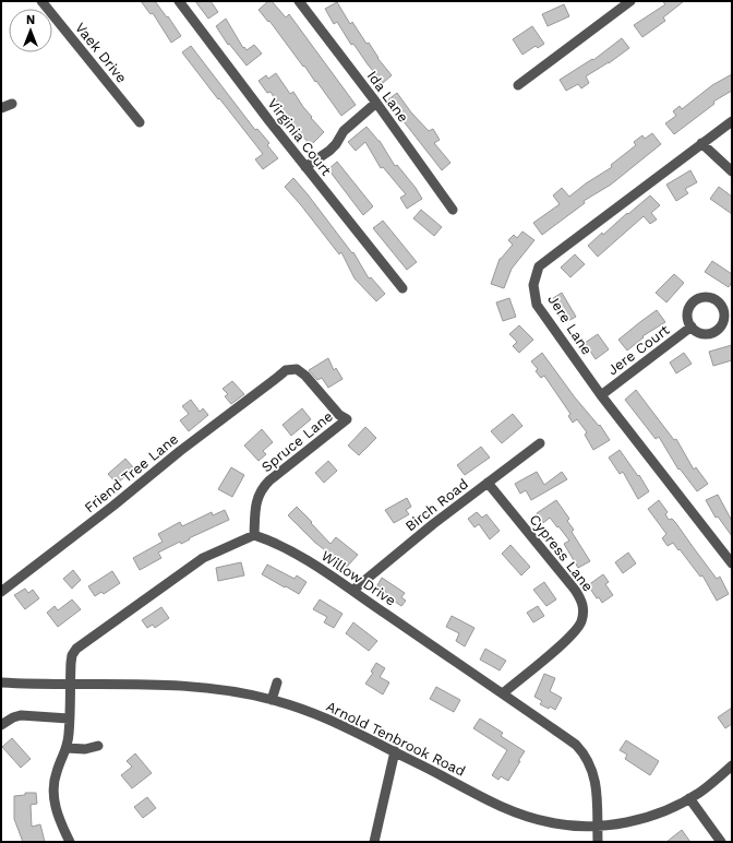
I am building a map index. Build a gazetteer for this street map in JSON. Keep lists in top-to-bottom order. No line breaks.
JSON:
{"streets":{"street":["Vaek Drive","Ida Lane","Virginia Court","Jere Lane","Jere Court","Spruce Lane","Friend Tree Lane","Birch Road","Cypress Lane","Willow Drive","Arnold Tenbrook Road"]},"crossings":[["Jere Lane","Jere Court"],["Spruce Lane","Friend Tree Lane"],["Spruce Lane","Willow Drive"],["Birch Road","Cypress Lane"],["Birch Road","Willow Drive"],["Cypress Lane","Willow Drive"],["Willow Drive","Arnold Tenbrook Road"]],"north":"top"}
